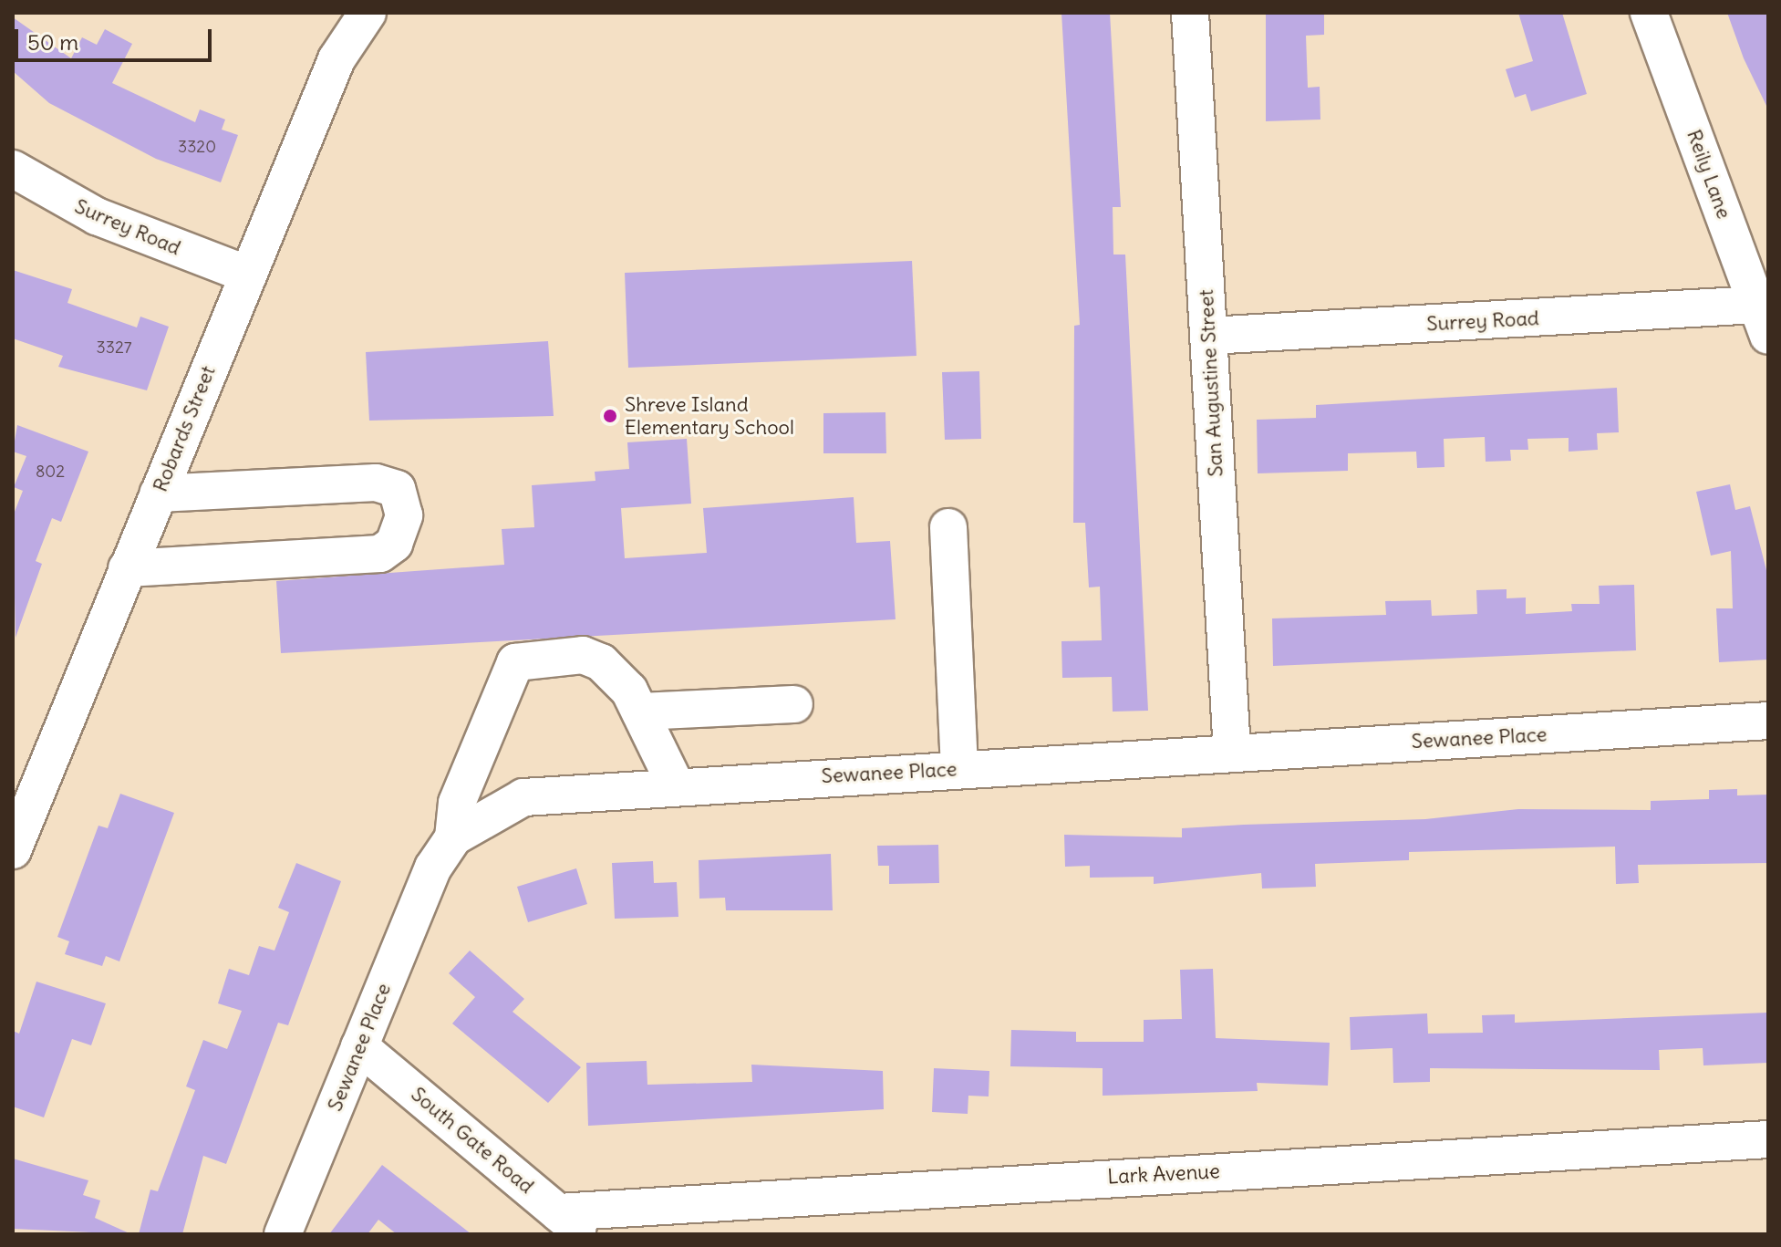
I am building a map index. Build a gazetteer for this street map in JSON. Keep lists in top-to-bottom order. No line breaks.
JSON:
{"streets":{"street":["Reily Lane","Surrey Road","San Augustine Street","Robards Street","Sewanee Place","South Gate Road","Lark Avenue"]},"crossings":[["Reily Lane","Surrey Road"],["Surrey Road","San Augustine Street"],["Surrey Road","Robards Street"],["San Augustine Street","Sewanee Place"],["Sewanee Place","South Gate Road"],["South Gate Road","Lark Avenue"]],"places":["Shreve Island Elementary School"],"house_numbers":["3320","3327","802"],"scale_bar":"50 m"}
